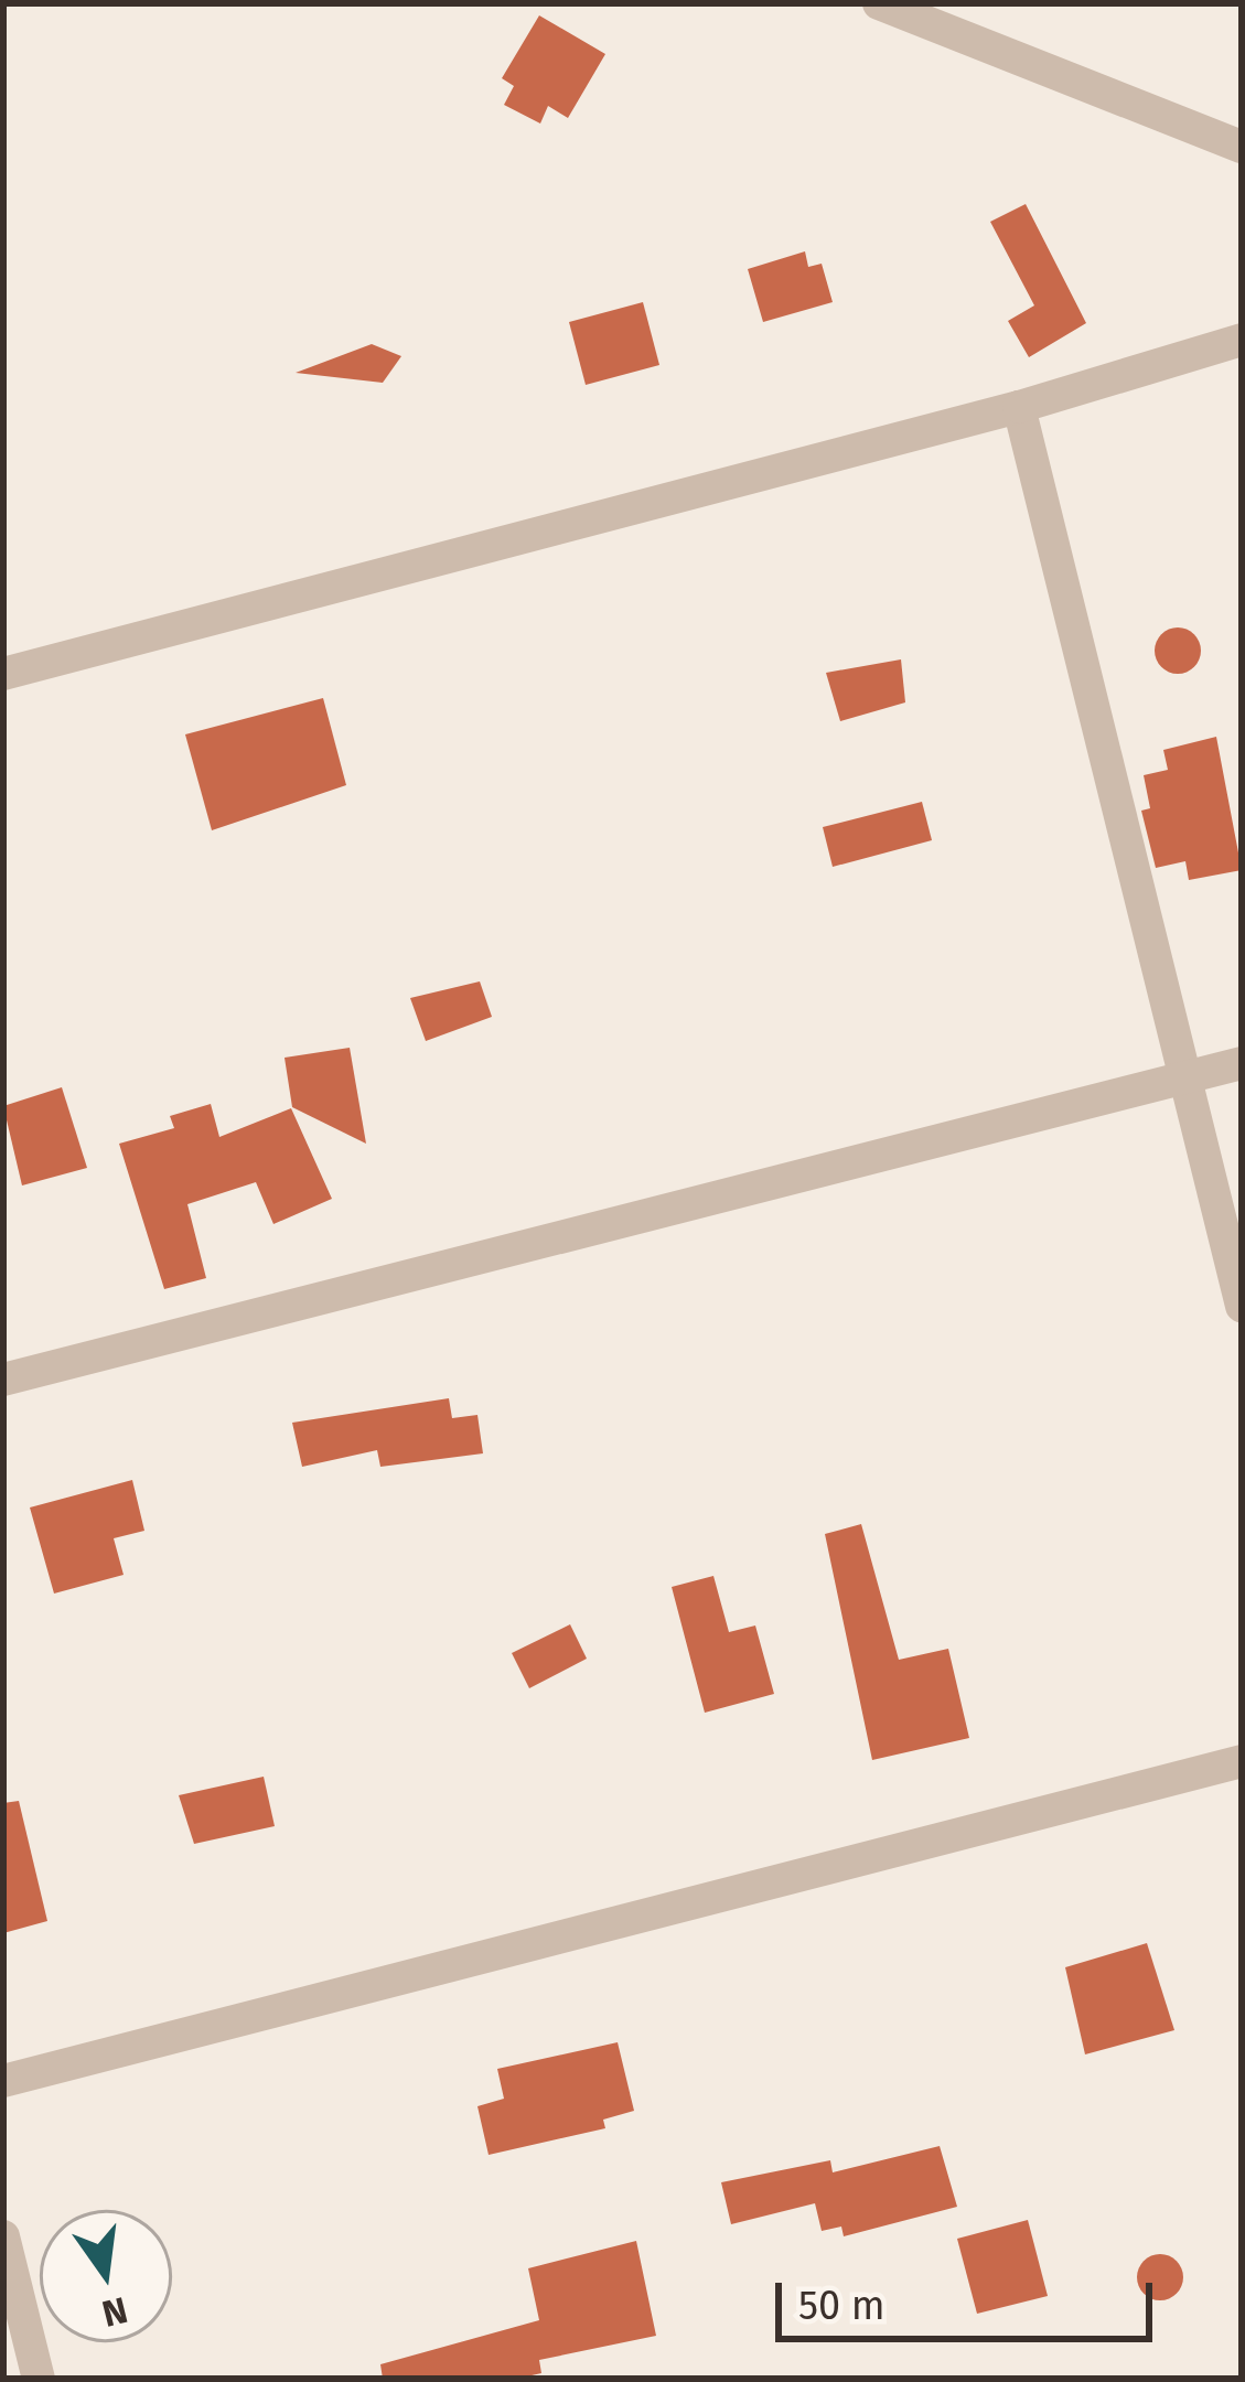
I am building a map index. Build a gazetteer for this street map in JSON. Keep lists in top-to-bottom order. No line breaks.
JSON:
{"scale_bar":"50 m","north":"bottom"}
